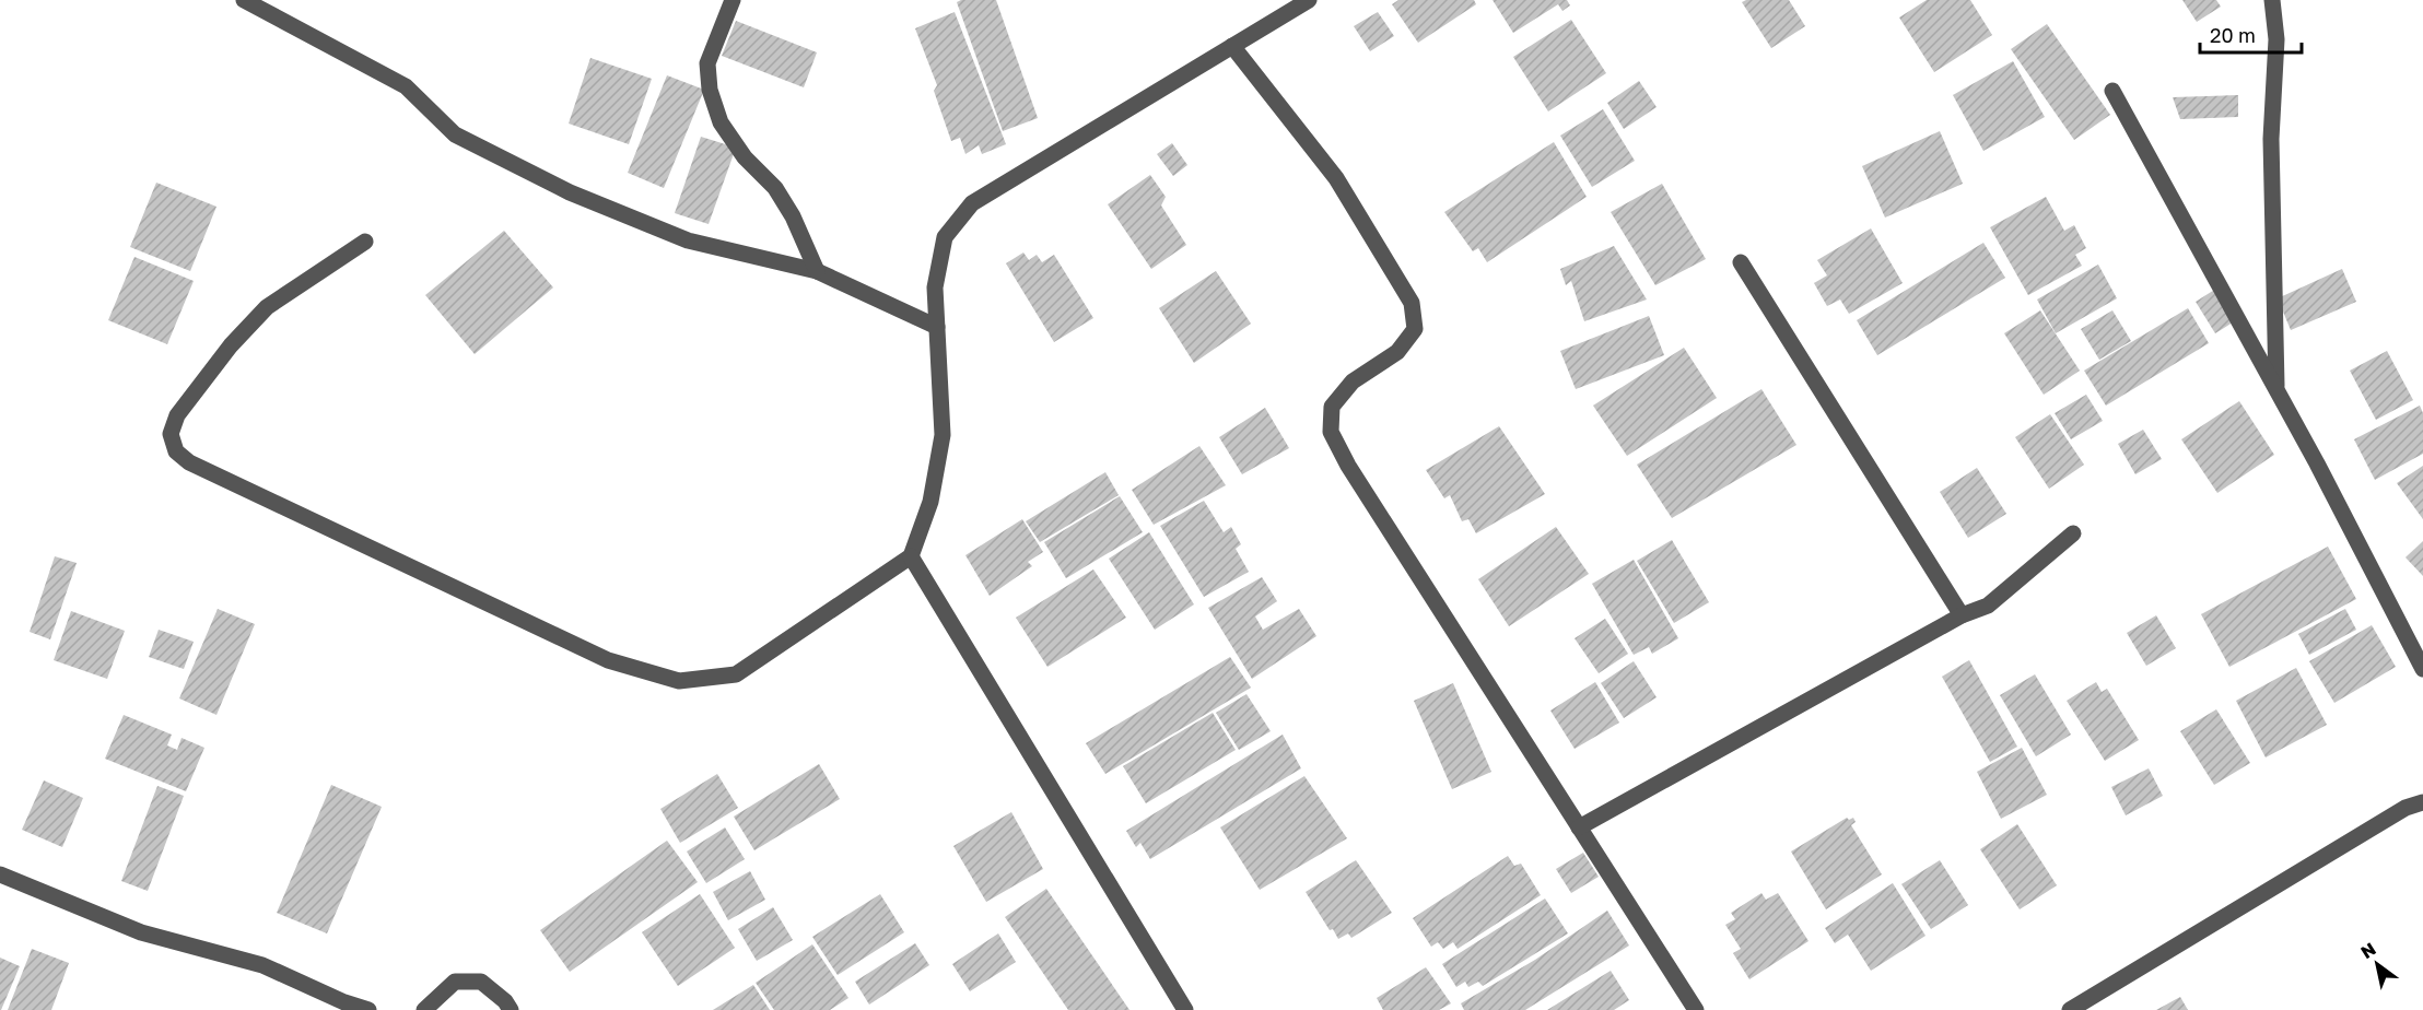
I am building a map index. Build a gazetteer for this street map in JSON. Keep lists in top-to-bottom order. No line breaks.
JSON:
{"scale_bar":"20 m","north":"top left"}
